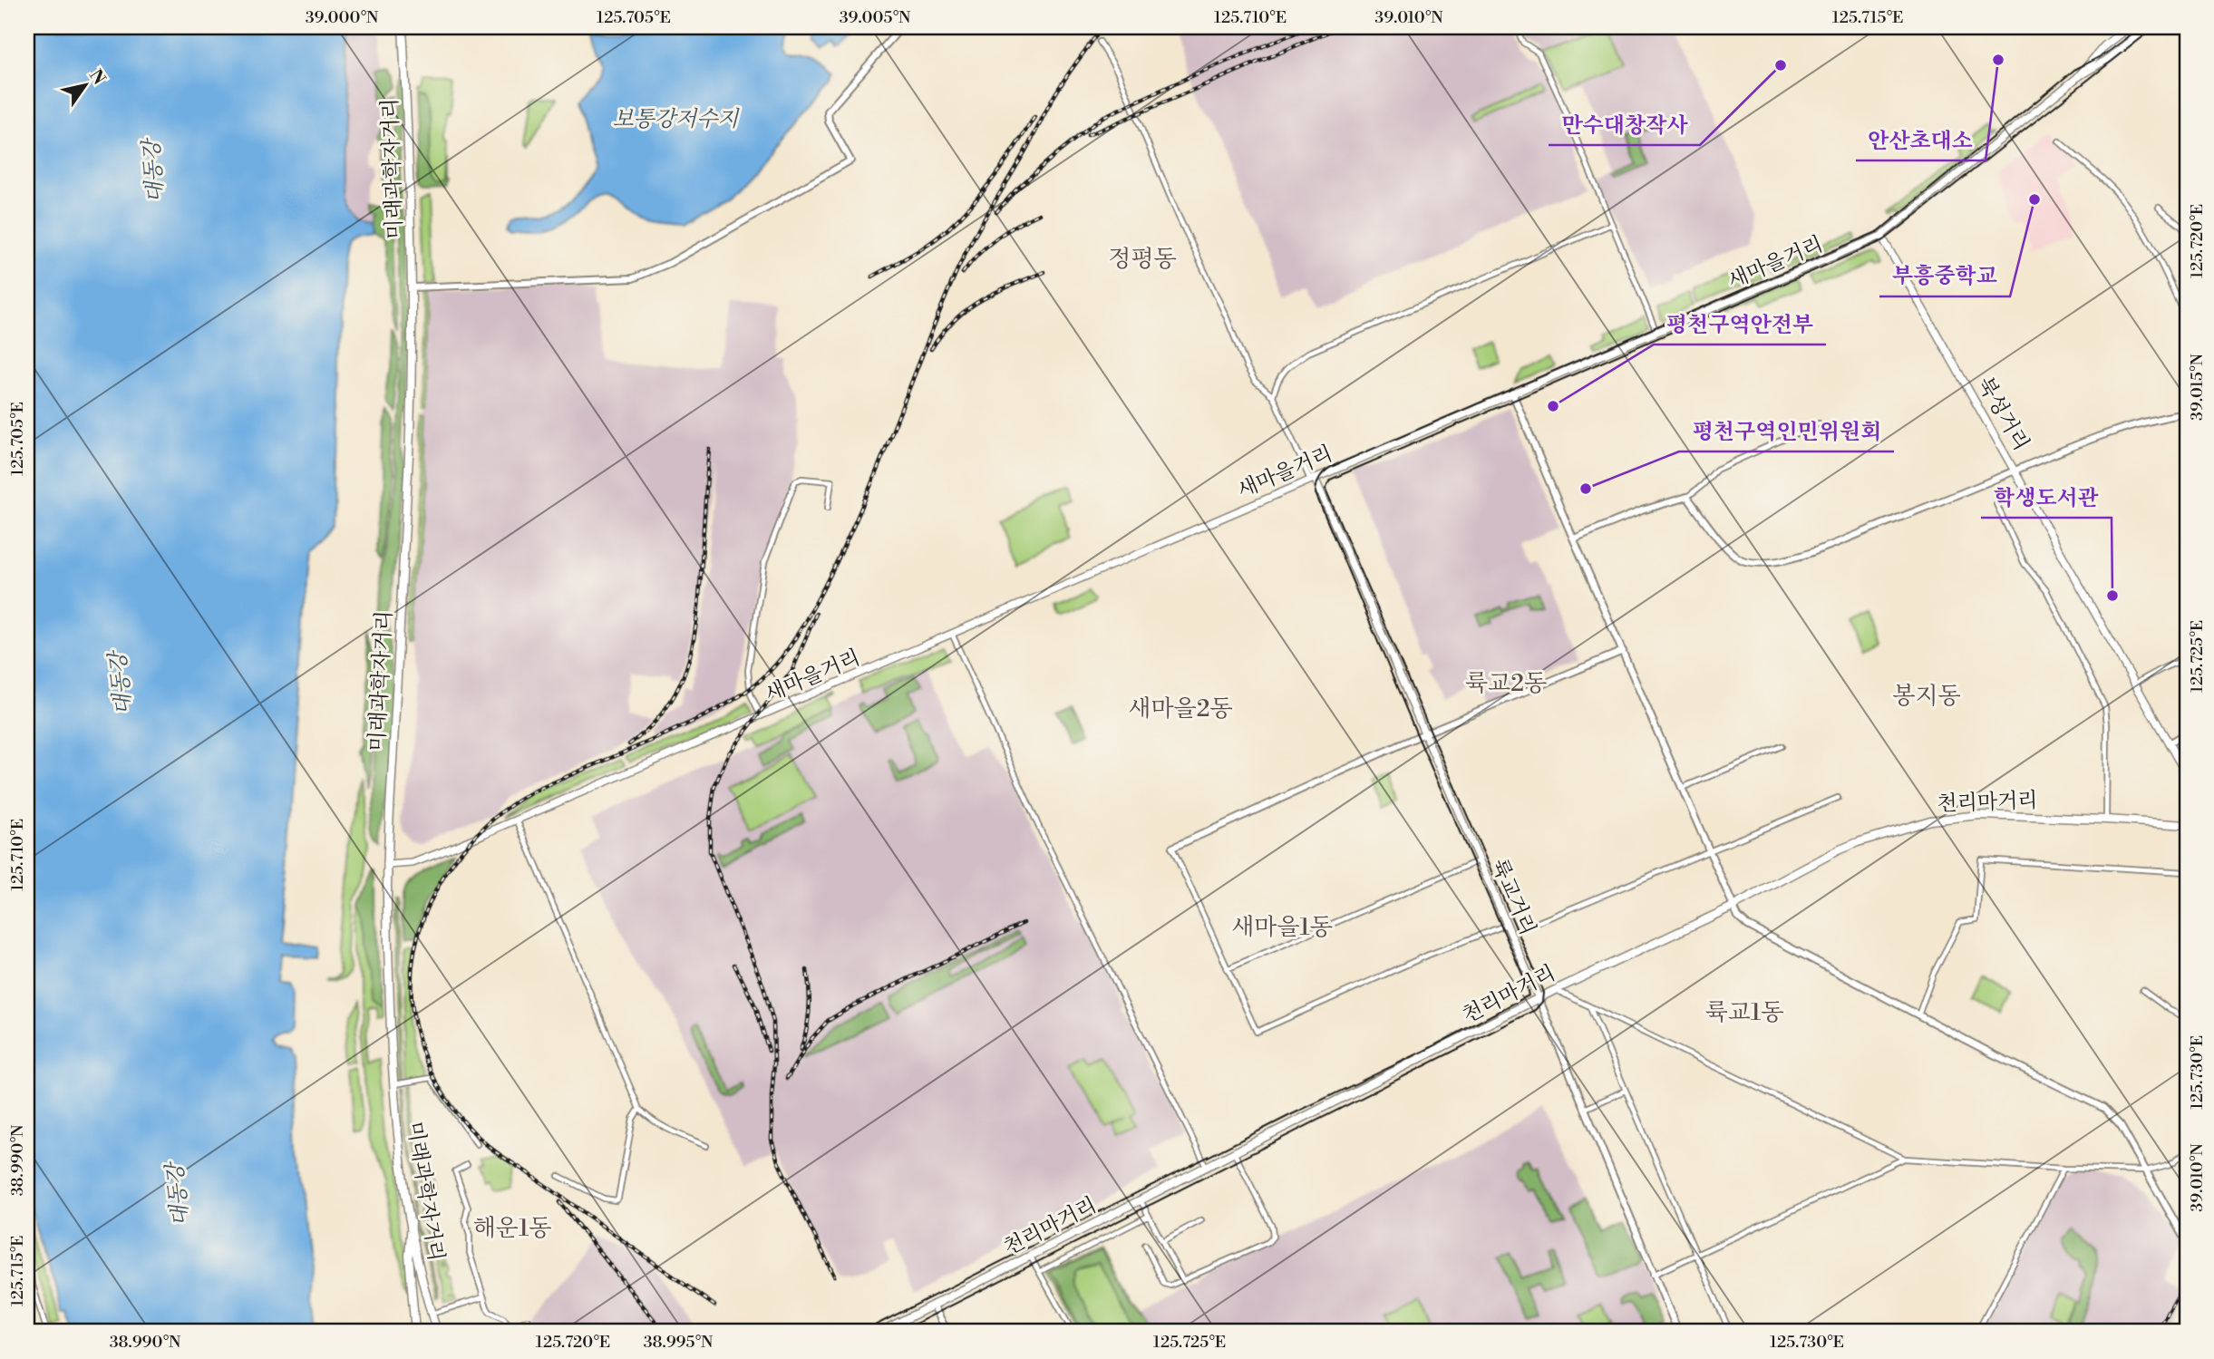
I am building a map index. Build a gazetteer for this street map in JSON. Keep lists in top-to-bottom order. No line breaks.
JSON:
{"streets":{"main road":["미래과학자거리","새마을거리","북성거리","천리마거리","륙교거리"]},"crossings":[["미래과학자거리","새마을거리"],["새마을거리","북성거리"],["새마을거리","륙교거리"],["천리마거리","륙교거리"]],"districts":["정평동","륙교2동","봉지동","새마을2동","새마을1동","륙교1동","해운1동"],"water":["보통강저수지","대동강"],"places":["안산초대소","만수대창작사","부흥중학교","평천구역안전부","평천구역인민위원회","학생도서관"],"north":"top right","coordinates":["39.000°N","125.705°E","39.005°N","125.710°E","39.010°N","125.715°E","125.720°E","39.015°N","125.725°E","125.730°E","38.990°N","38.995°N"]}
